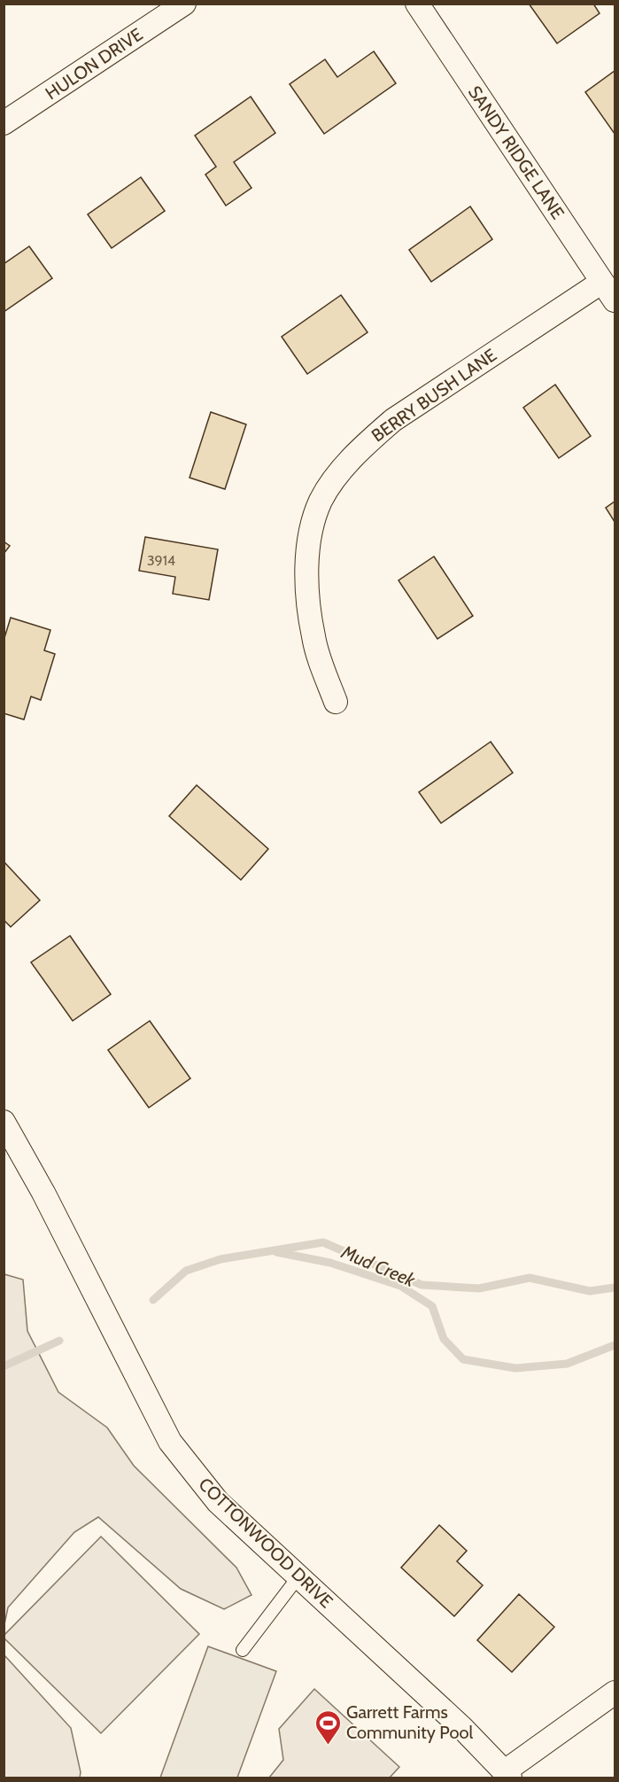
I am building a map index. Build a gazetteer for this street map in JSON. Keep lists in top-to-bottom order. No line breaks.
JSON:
{"streets":{"street":["HULON DRIVE","SANDY RIDGE LANE","BERRY BUSH LANE","COTTONWOOD DRIVE"]},"crossings":[["SANDY RIDGE LANE","BERRY BUSH LANE"]],"water":["Mud Creek"],"places":{"sports":["Garrett Farms Community Pool"]},"house_numbers":["3914"]}
